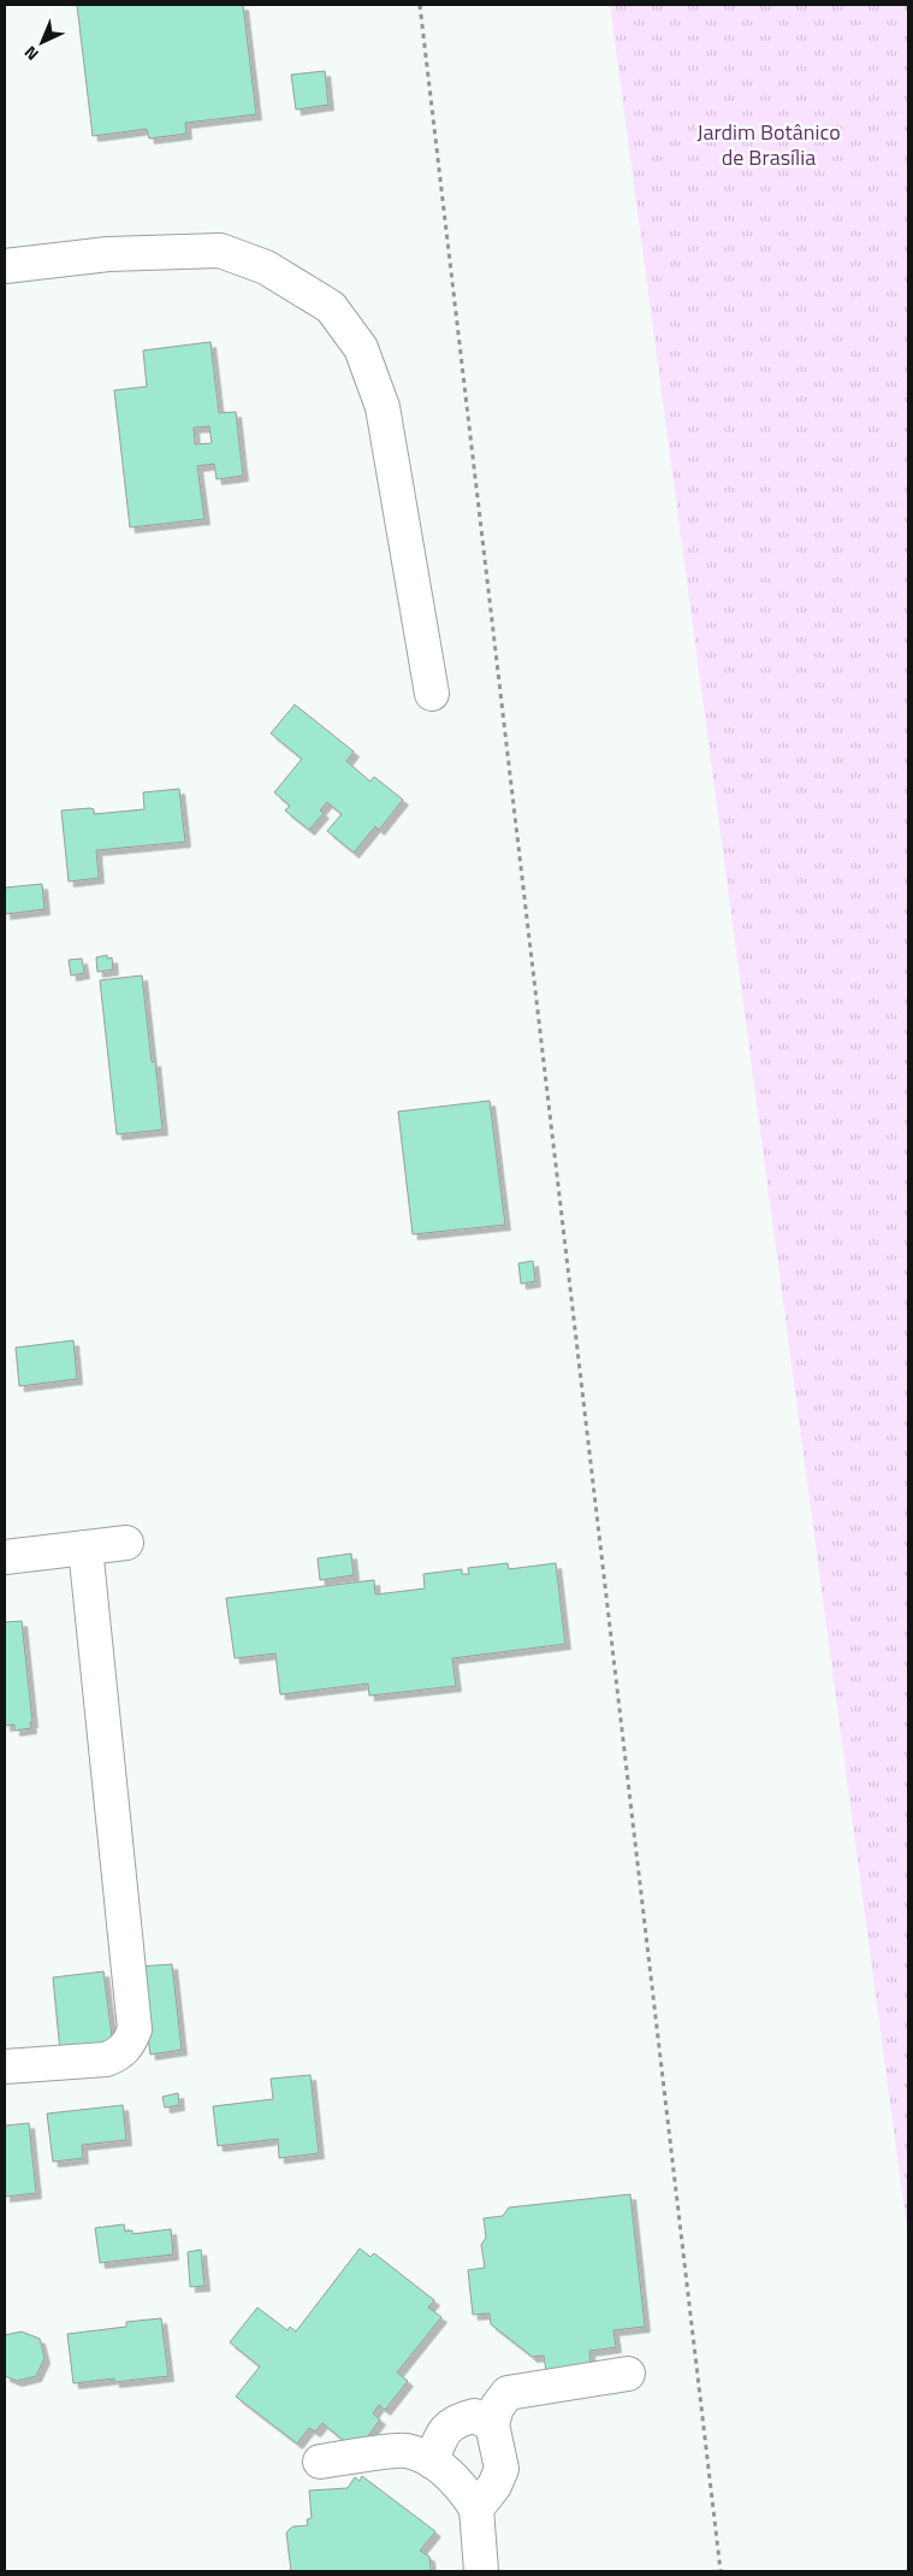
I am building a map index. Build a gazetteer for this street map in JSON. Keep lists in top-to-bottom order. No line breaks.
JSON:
{"parks":["Jardim Botânico de Brasília"],"north":"bottom left"}
